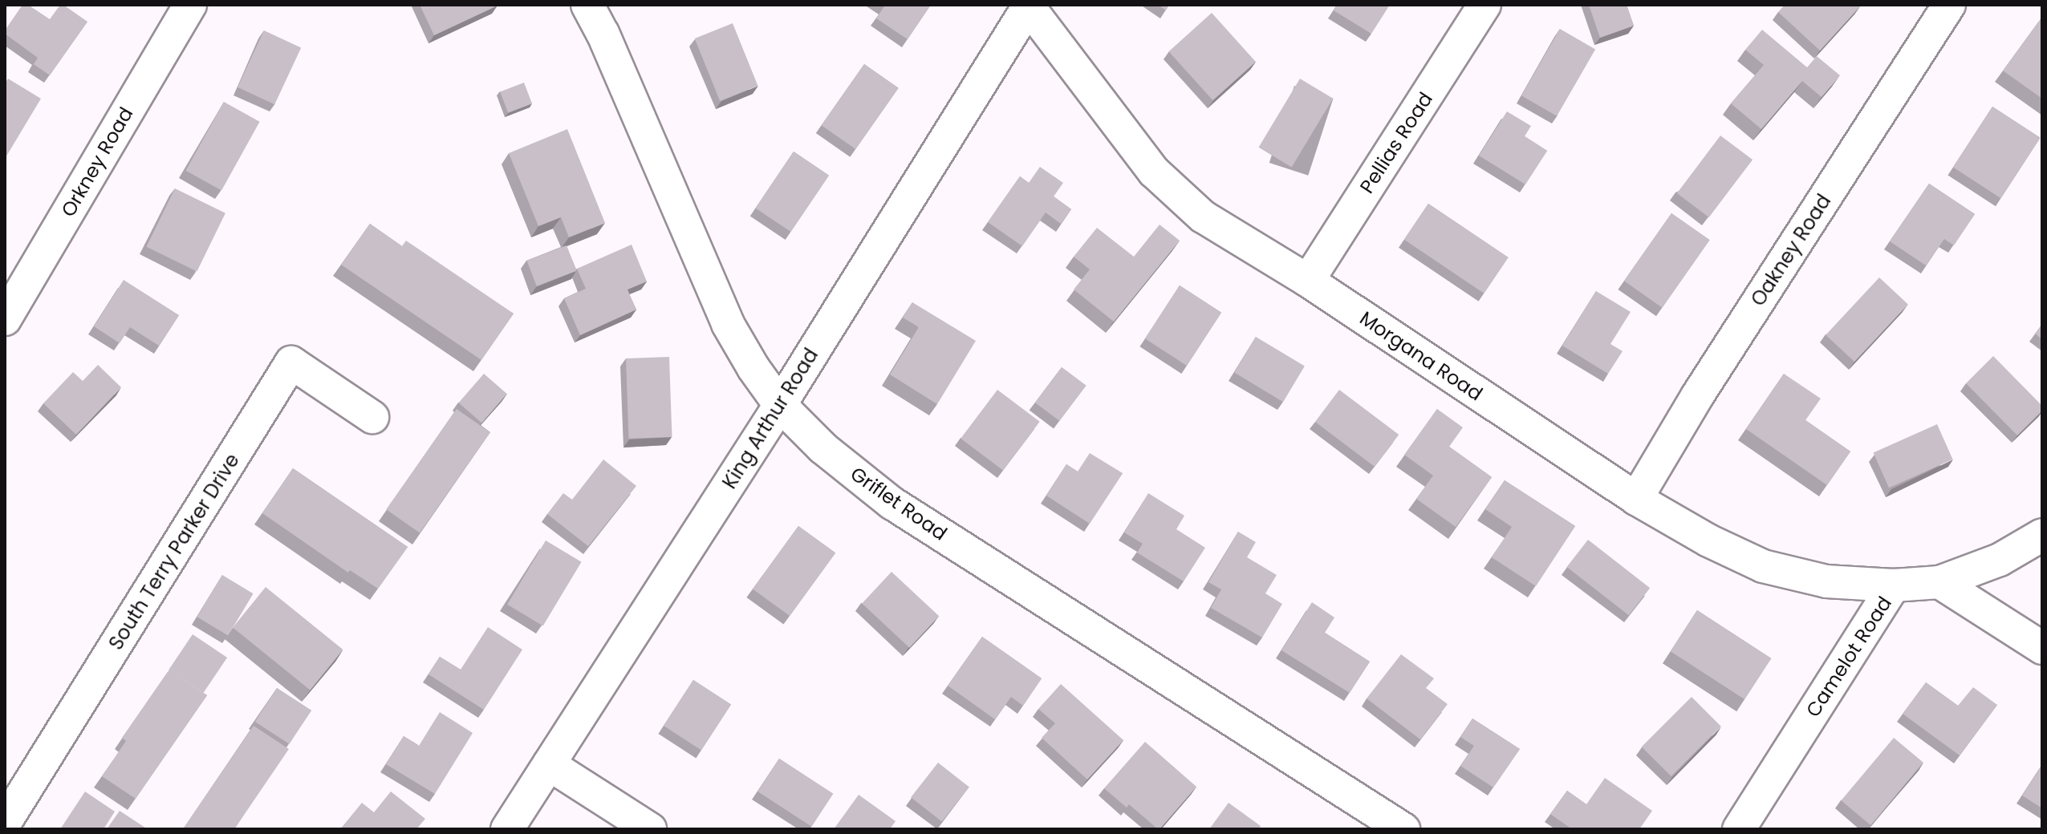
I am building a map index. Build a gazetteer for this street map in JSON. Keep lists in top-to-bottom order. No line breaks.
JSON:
{"streets":{"street":["Pellias Road","Orkney Road","Oakney Road","Morgana Road","King Arthur Road","Griflet Road","South Terry Parker Drive","Camelot Road"]},"crossings":[["Pellias Road","Morgana Road"],["Oakney Road","Morgana Road"],["Morgana Road","King Arthur Road"],["Morgana Road","Camelot Road"],["King Arthur Road","Griflet Road"]]}
